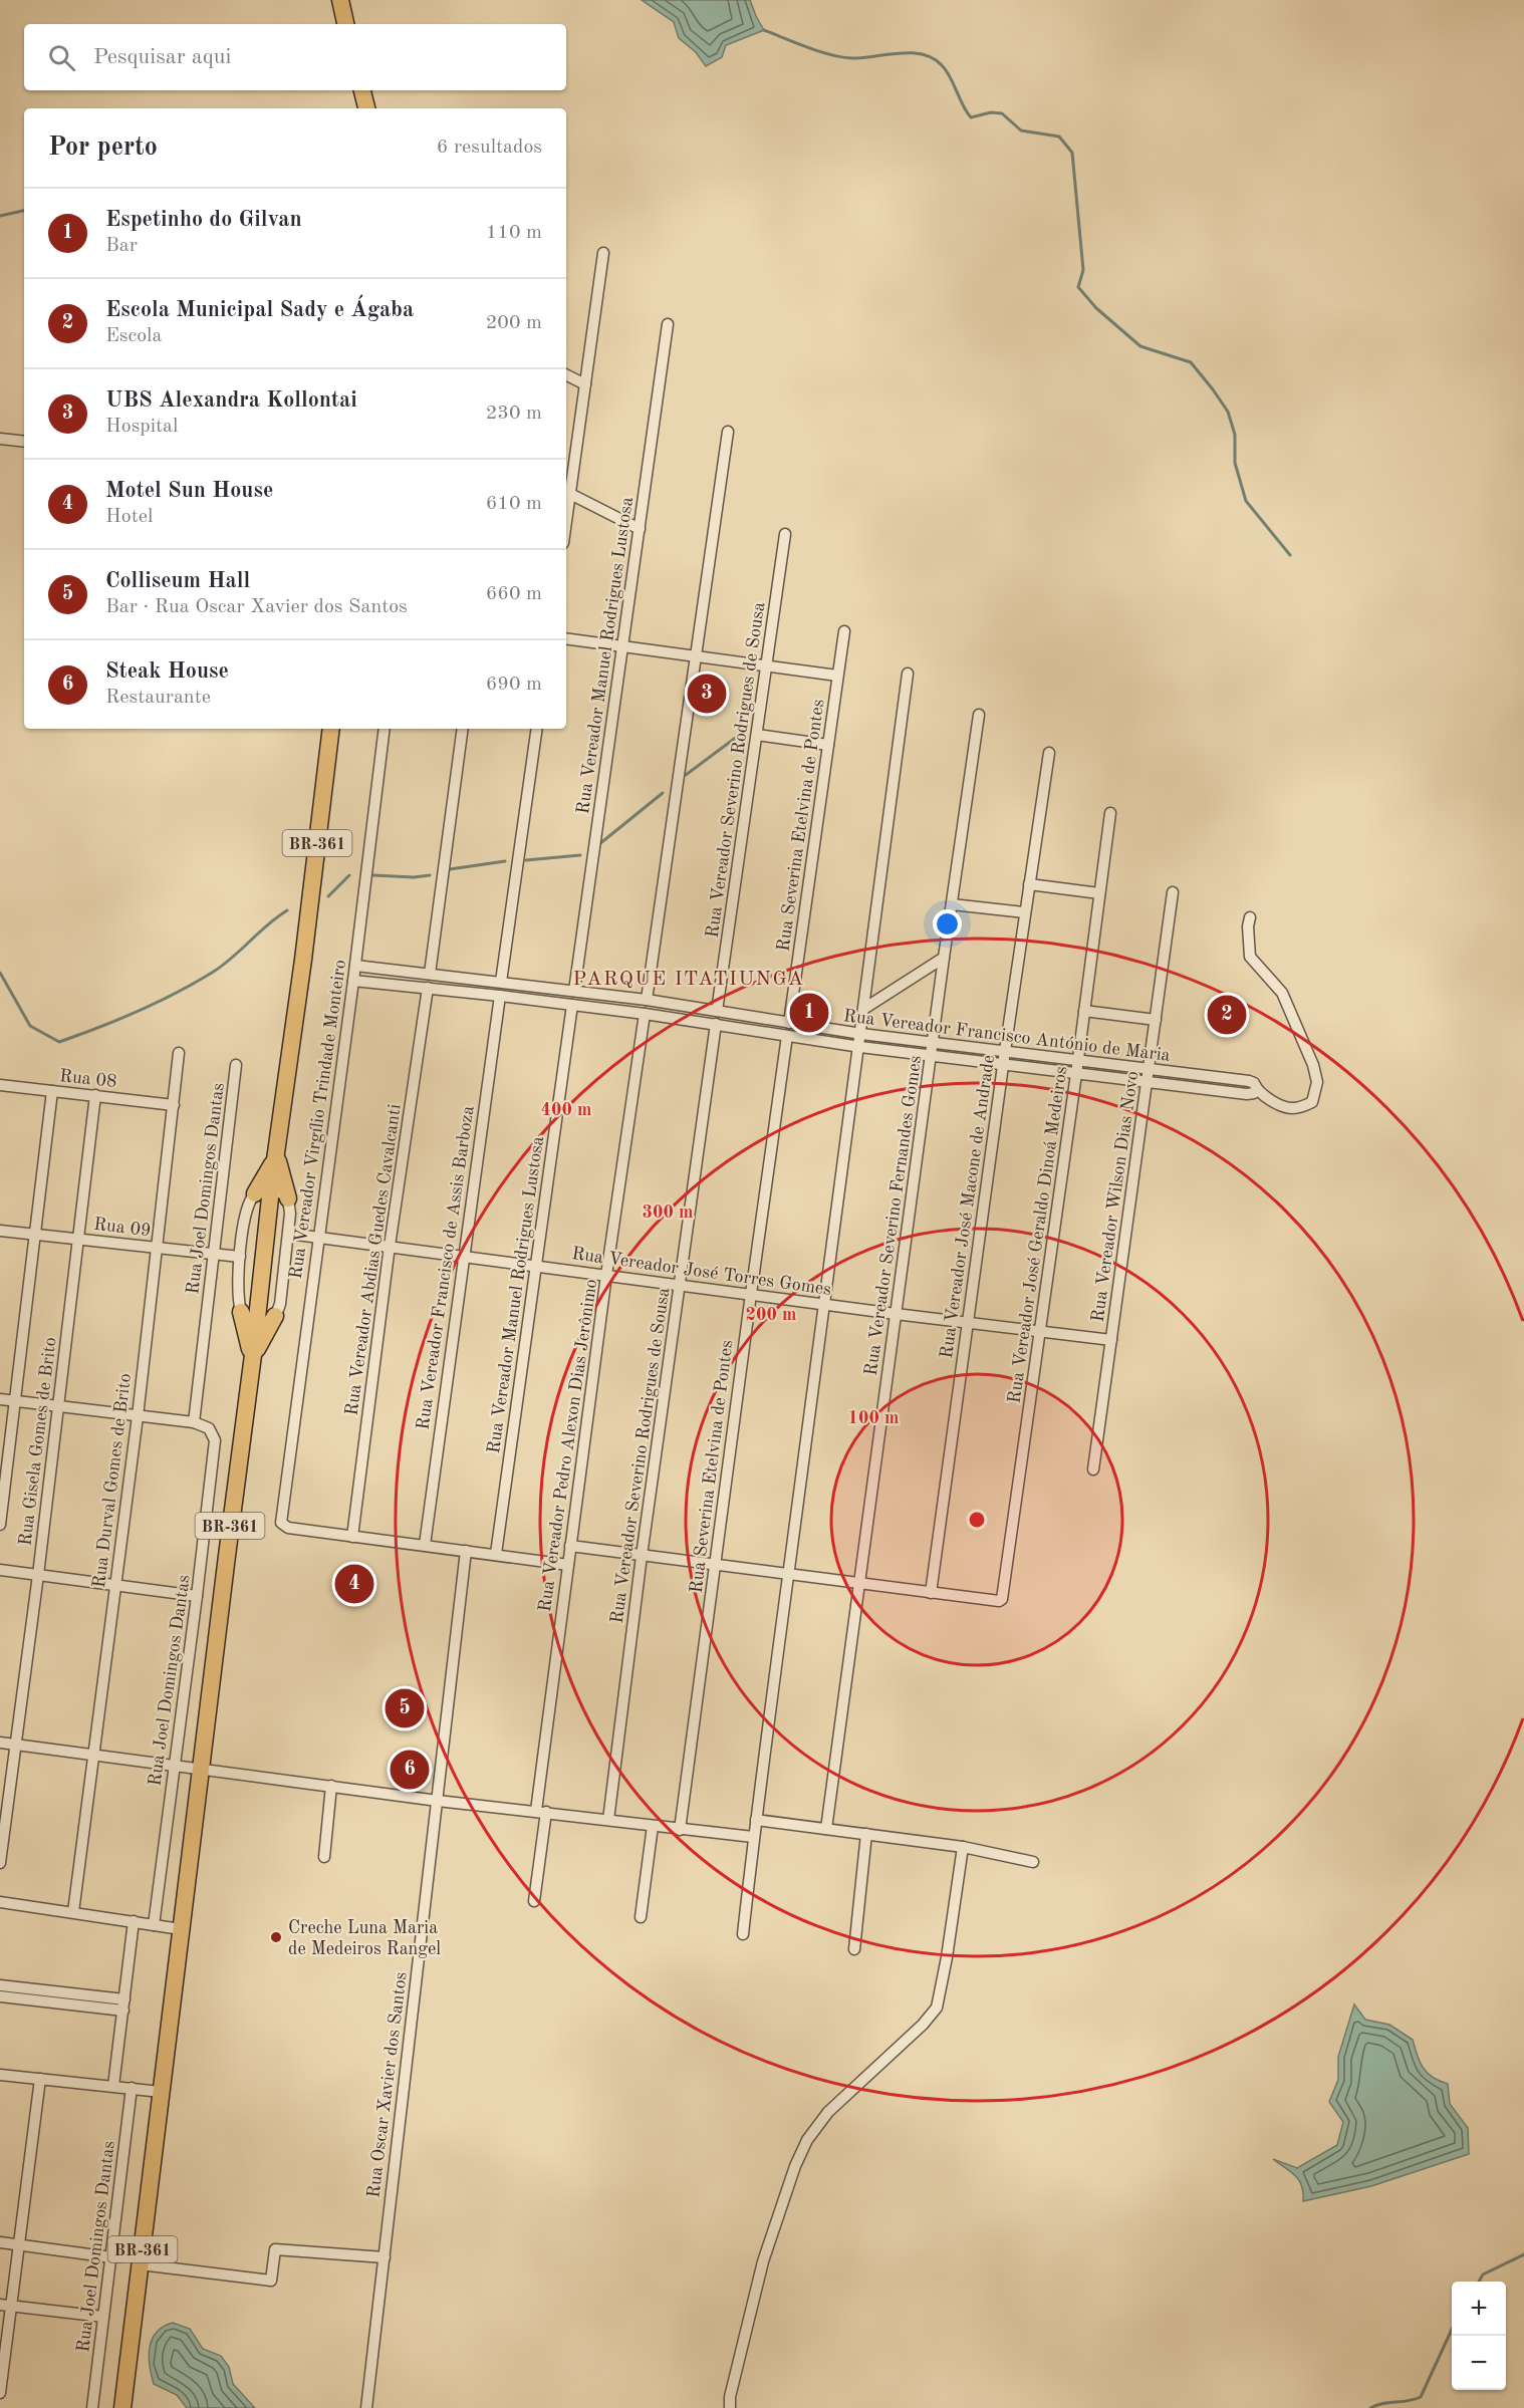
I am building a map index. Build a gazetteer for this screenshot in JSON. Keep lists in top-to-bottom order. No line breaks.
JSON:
{"streets":{"main road":["BR-361"],"street":["Rua Vereador Manuel Rodrigues Lustosa","Rua Vereador Severino Rodrigues de Sousa","Rua Severina Etelvina de Pontes","Rua Vereador Francisco António de Maria","Rua 08","Rua Vereador Virgílio Trindade Monteiro","Rua Joel Domingos Dantas","Rua Vereador Wilson Dias Novo","Rua Vereador José Macone de Andrade","Rua Vereador Severino Fernandes Gomes","Rua 09","Rua Vereador José Geraldo Dinoá Medeiros","Rua Vereador Abdias Guedes Cavalcanti","Rua Vereador Francisco de Assis Barboza","Rua Vereador José Torres Gomes","Rua Gisela Gomes de Brito","Rua Vereador Pedro Alexon Dias Jerônimo","Rua Durval Gomes de Brito","Rua Oscar Xavier dos Santos"]},"crossings":[["Rua Vereador Manuel Rodrigues Lustosa","Rua Vereador Francisco António de Maria"],["Rua Vereador Manuel Rodrigues Lustosa","Rua Vereador José Torres Gomes"],["Rua Vereador Severino Rodrigues de Sousa","Rua Vereador Francisco António de Maria"],["Rua Vereador Severino Rodrigues de Sousa","Rua Vereador José Torres Gomes"],["Rua Severina Etelvina de Pontes","Rua Vereador Francisco António de Maria"],["Rua Severina Etelvina de Pontes","Rua Vereador José Torres Gomes"],["Rua Vereador Francisco António de Maria","Rua Vereador Virgílio Trindade Monteiro"],["Rua Vereador Francisco António de Maria","Rua Vereador Wilson Dias Novo"],["Rua Vereador Francisco António de Maria","Rua Vereador José Macone de Andrade"],["Rua Vereador Francisco António de Maria","Rua Vereador Severino Fernandes Gomes"],["Rua Vereador Francisco António de Maria","Rua Vereador José Geraldo Dinoá Medeiros"],["Rua 08","Rua Gisela Gomes de Brito"],["Rua 08","Rua Durval Gomes de Brito"],["Rua Vereador Virgílio Trindade Monteiro","Rua Vereador Abdias Guedes Cavalcanti"],["Rua Vereador Virgílio Trindade Monteiro","Rua Vereador José Torres Gomes"],["Rua Joel Domingos Dantas","Rua 09"],["Rua Vereador Wilson Dias Novo","Rua Vereador José Torres Gomes"],["Rua Vereador José Macone de Andrade","Rua Vereador José Geraldo Dinoá Medeiros"],["Rua Vereador José Macone de Andrade","Rua Vereador José Torres Gomes"],["Rua Vereador Severino Fernandes Gomes","Rua Vereador José Torres Gomes"],["Rua 09","Rua Gisela Gomes de Brito"],["Rua 09","Rua Durval Gomes de Brito"],["Rua Vereador José Geraldo Dinoá Medeiros","Rua Vereador José Torres Gomes"],["Rua Vereador Abdias Guedes Cavalcanti","Rua Vereador José Torres Gomes"],["Rua Vereador Francisco de Assis Barboza","Rua Vereador José Torres Gomes"],["Rua Vereador José Torres Gomes","Rua Vereador Pedro Alexon Dias Jerônimo"]],"districts":["PARQUE ITATIUNGA"],"places":["Creche Luna Maria de Medeiros Rangel"],"page":{"search":"Pesquisar aqui","heading":["Por perto","6 resultados"],"list":[{"mark":"1","name":"Espetinho do Gilvan","note":"Bar","value":"110 m"},{"mark":"2","name":"Escola Municipal Sady e Ágaba","note":"Escola","value":"200 m"},{"mark":"3","name":"UBS Alexandra Kollontai","note":"Hospital","value":"230 m"},{"mark":"4","name":"Motel Sun House","note":"Hotel","value":"610 m"},{"mark":"5","name":"Colliseum Hall","note":"Bar · Rua Oscar Xavier dos Santos","value":"660 m"},{"mark":"6","name":"Steak House","note":"Restaurante","value":"690 m"}],"pins":["3","1","2","4","5","6"],"map_buttons":["+","−"]},"rings":["400 m","300 m","200 m","100 m"]}
